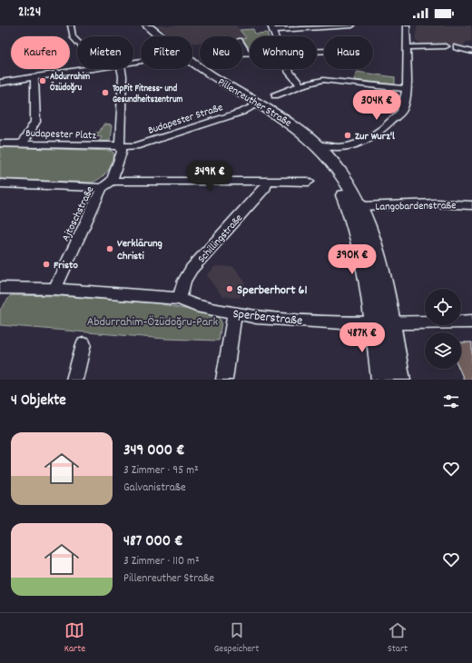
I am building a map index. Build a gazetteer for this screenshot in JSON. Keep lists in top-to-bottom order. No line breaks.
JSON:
{"streets":{"main road":["Pillenreuther Straße"],"street":["Budapester Straße","Budapester Platz","Langobardenstraße","Ajtoschstraße","Schillingstraße","Sperberstraße"]},"crossings":[["Pillenreuther Straße","Budapester Straße"],["Pillenreuther Straße","Langobardenstraße"],["Pillenreuther Straße","Sperberstraße"],["Budapester Straße","Budapester Platz"],["Ajtoschstraße","Sperberstraße"],["Schillingstraße","Sperberstraße"]],"parks":["Abdurrahim-Özüdoğru-Park"],"places":["Abdurrahim Özüdoğru","TopFit Fitness- und Gesundheitszentrum","Zur Wurz'l","Verklärung Christi","Fristo","Sperberhort 61"],"page":{"status":"21:24","chip":["Kaufen","Mieten","Filter","Neu","Wohnung","Haus"],"price":["304K €","349K €","390K €","487K €"],"heading":"4 Objekte","list":[{"name":"349 000 €","note":"3 Zimmer · 95 m² · Galvanistraße"},{"name":"487 000 €","note":"3 Zimmer · 110 m² · Pillenreuther Straße"}],"tabs":["Karte","Gespeichert","Start"]}}
